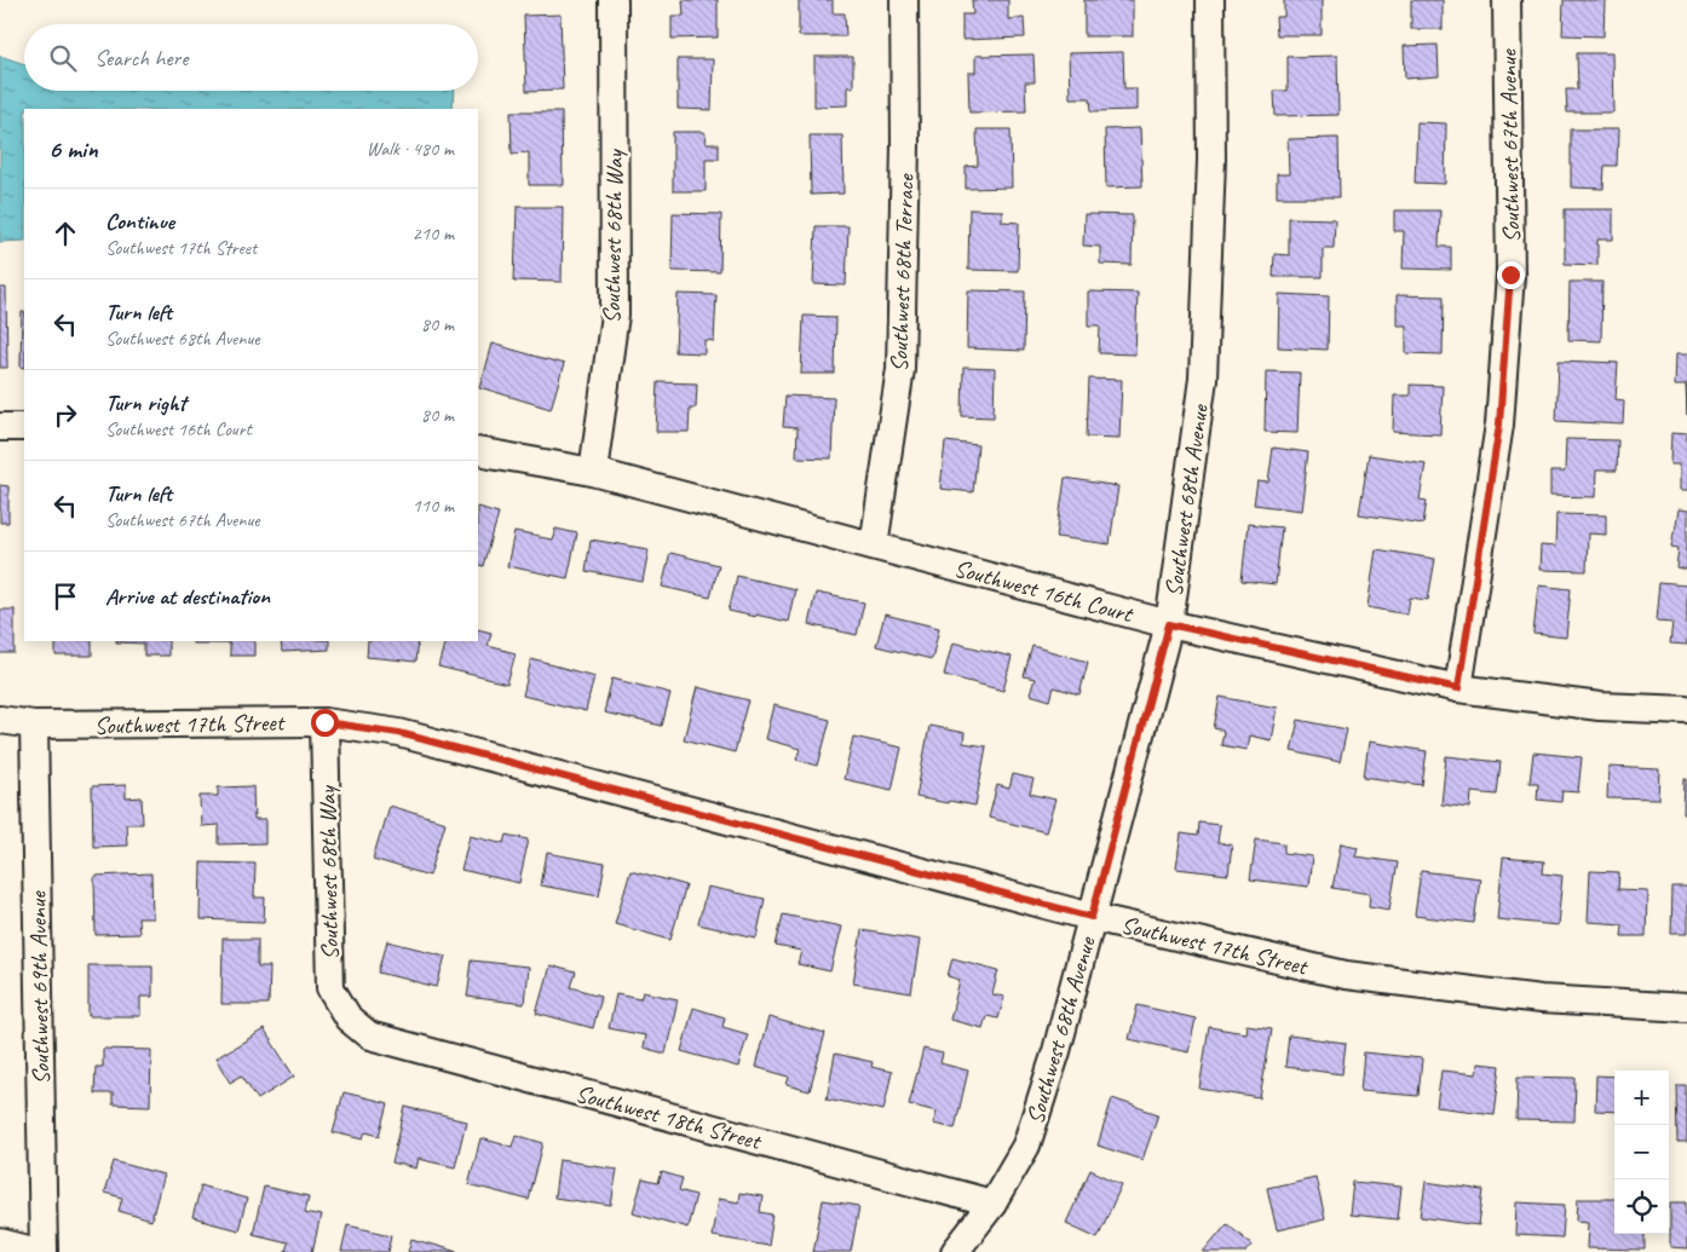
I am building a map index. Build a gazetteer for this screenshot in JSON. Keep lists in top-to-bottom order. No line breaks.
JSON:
{"streets":{"street":["Southwest 67th Avenue","Southwest 68th Way","Southwest 68th Terrace","Southwest 68th Avenue","Southwest 16th Court","Southwest 17th Street","Southwest 69th Avenue","Southwest 18th Street"]},"crossings":[["Southwest 67th Avenue","Southwest 16th Court"],["Southwest 68th Way","Southwest 16th Court"],["Southwest 68th Way","Southwest 17th Street"],["Southwest 68th Way","Southwest 18th Street"],["Southwest 68th Terrace","Southwest 16th Court"],["Southwest 68th Avenue","Southwest 16th Court"],["Southwest 68th Avenue","Southwest 17th Street"],["Southwest 68th Avenue","Southwest 18th Street"],["Southwest 17th Street","Southwest 69th Avenue"]],"page":{"search":"Search here","heading":["6 min","Walk · 480 m"],"list":[["Continue","Southwest 17th Street","210 m"],["Turn left","Southwest 68th Avenue","80 m"],["Turn right","Southwest 16th Court","80 m"],["Turn left","Southwest 67th Avenue","110 m"],"Arrive at destination"],"map_buttons":["+","−"]}}
